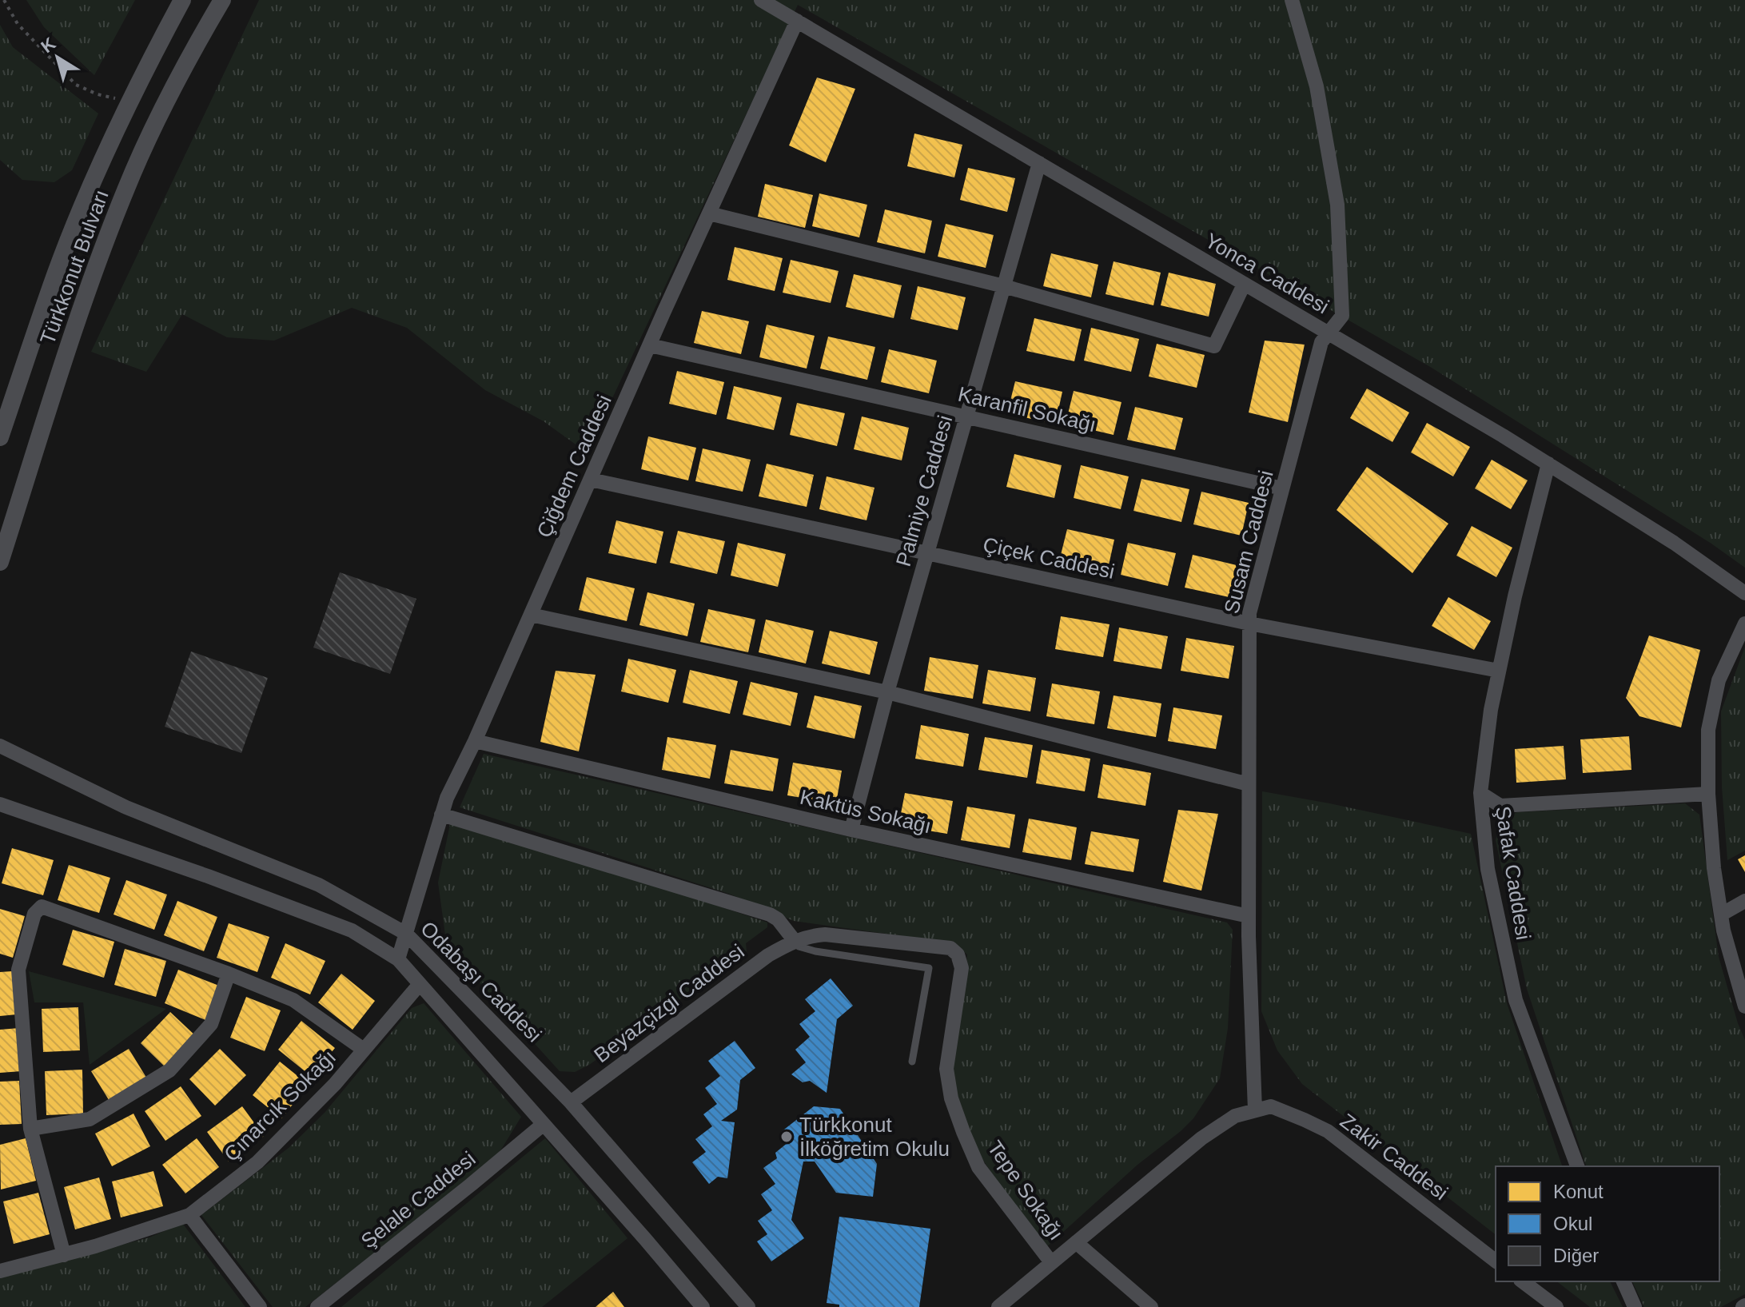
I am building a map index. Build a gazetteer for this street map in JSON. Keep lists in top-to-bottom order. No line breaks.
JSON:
{"streets":{"street":["Türkkonut Bulvarı","Yonca Caddesi","Karanfil Sokağı","Çiğdem Caddesi","Palmiye Caddesi","Susam Caddesi","Çiçek Caddesi","Kaktüs Sokağı","Şafak Caddesi","Odabaşı Caddesi","Beyazçizgi Caddesi","Çınarcık Sokağı","Zakir Caddesi","Tepe Sokağı","Şelale Caddesi"]},"crossings":[["Yonca Caddesi","Çiğdem Caddesi"],["Yonca Caddesi","Palmiye Caddesi"],["Yonca Caddesi","Susam Caddesi"],["Yonca Caddesi","Şafak Caddesi"],["Karanfil Sokağı","Çiğdem Caddesi"],["Karanfil Sokağı","Palmiye Caddesi"],["Karanfil Sokağı","Susam Caddesi"],["Çiğdem Caddesi","Çiçek Caddesi"],["Çiğdem Caddesi","Kaktüs Sokağı"],["Çiğdem Caddesi","Odabaşı Caddesi"],["Palmiye Caddesi","Çiçek Caddesi"],["Palmiye Caddesi","Kaktüs Sokağı"],["Susam Caddesi","Çiçek Caddesi"],["Susam Caddesi","Kaktüs Sokağı"],["Susam Caddesi","Zakir Caddesi"],["Çiçek Caddesi","Şafak Caddesi"],["Odabaşı Caddesi","Beyazçizgi Caddesi"],["Odabaşı Caddesi","Çınarcık Sokağı"],["Odabaşı Caddesi","Şelale Caddesi"],["Beyazçizgi Caddesi","Tepe Sokağı"]],"places":["Türkkonut İlköğretim Okulu"],"legend":["Konut","Okul","Diğer"],"north":"top left"}
